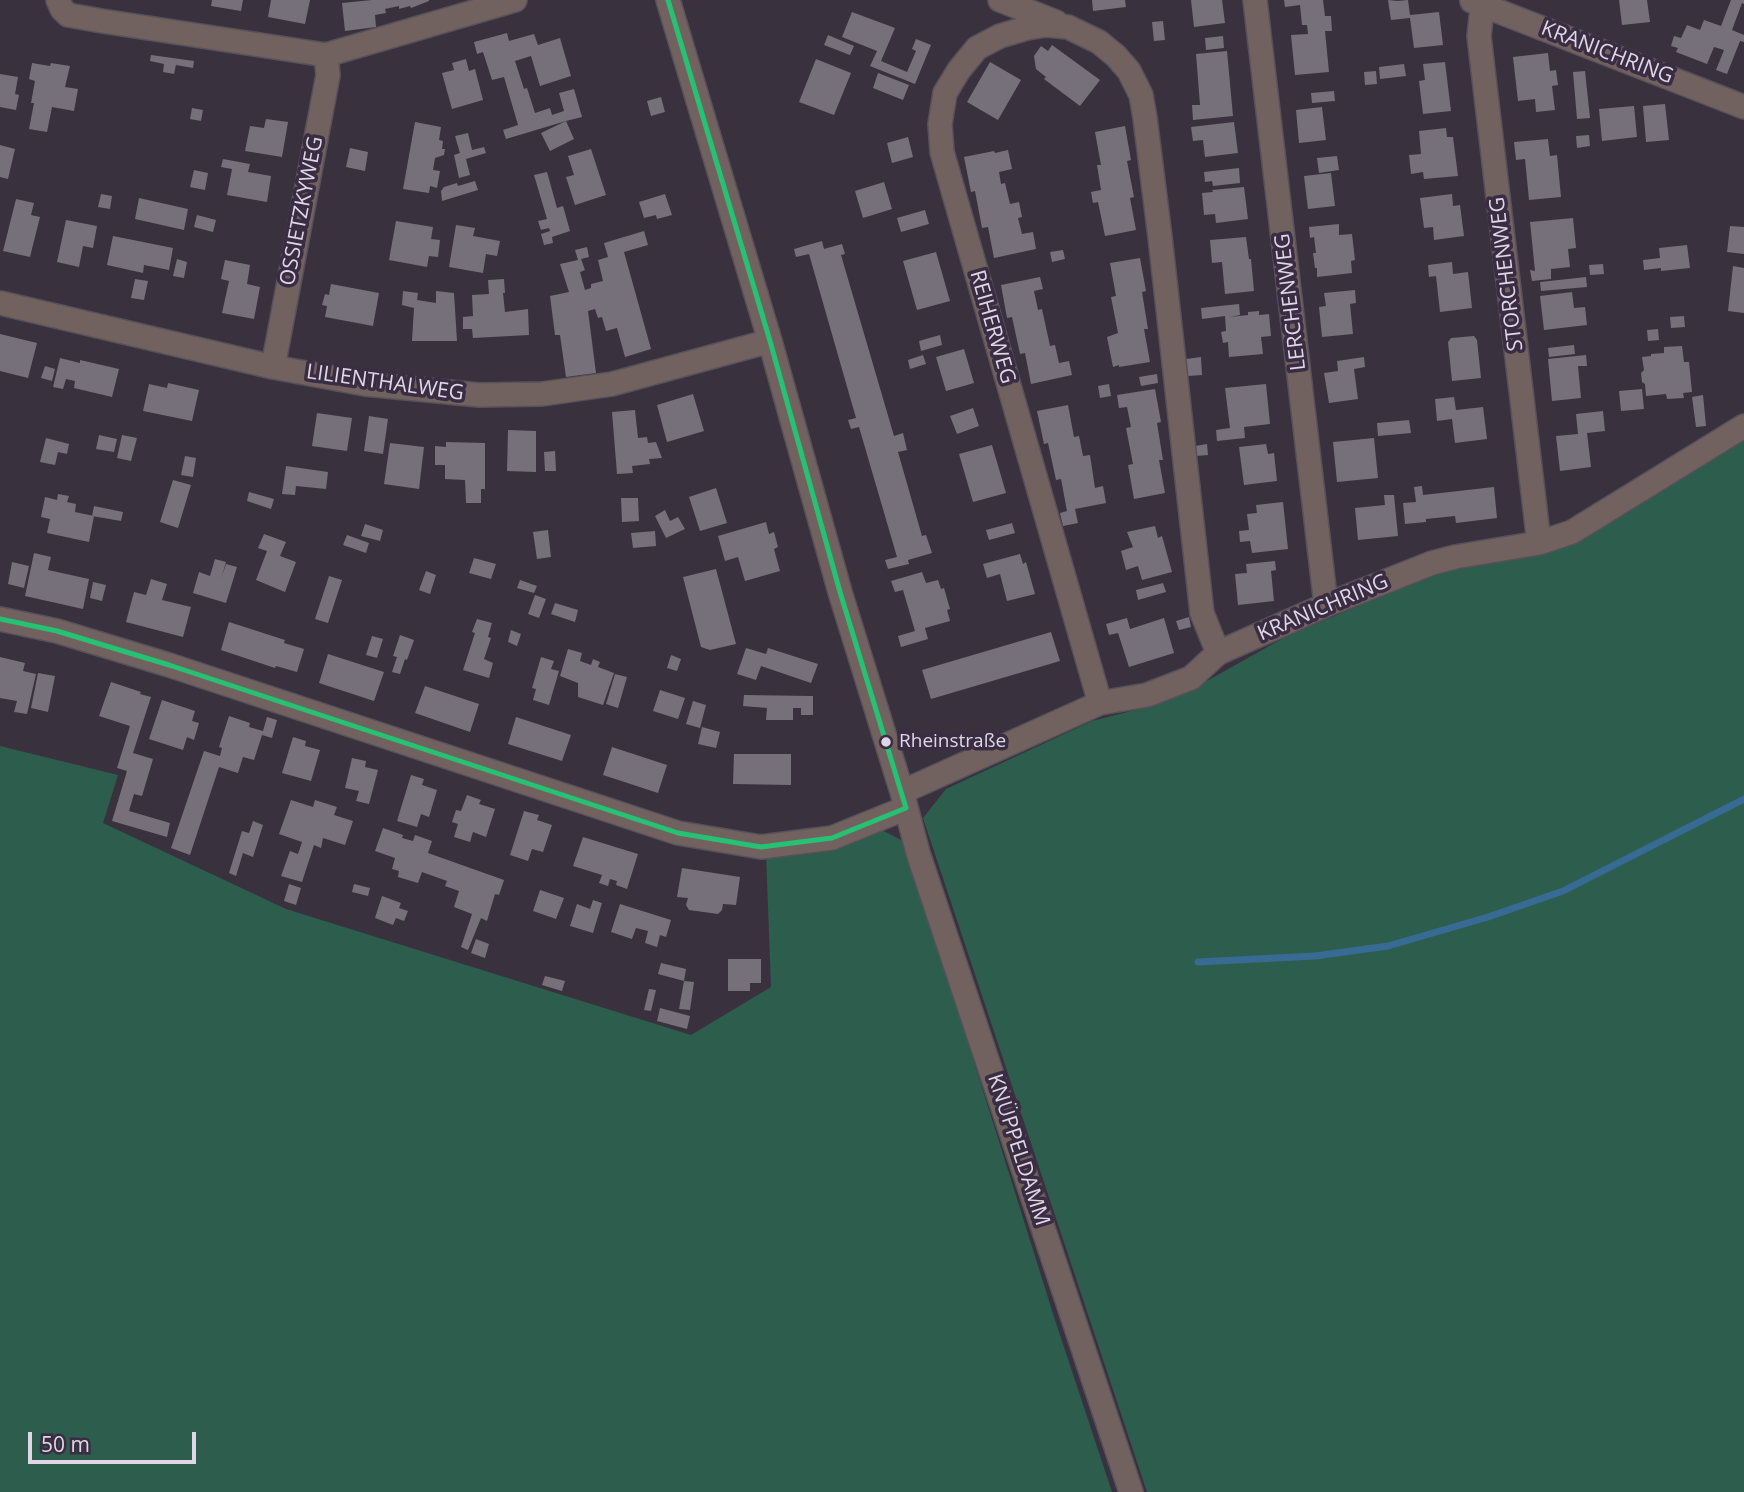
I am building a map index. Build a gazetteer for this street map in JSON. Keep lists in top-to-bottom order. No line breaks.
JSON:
{"streets":{"street":["KRANICHRING","OSSIETZKYWEG","STORCHENWEG","LERCHENWEG","REIHERWEG","LILIENTHALWEG","KNÜPPELDAMM"]},"crossings":[["KRANICHRING","STORCHENWEG"],["KRANICHRING","LERCHENWEG"],["KRANICHRING","REIHERWEG"],["KRANICHRING","KNÜPPELDAMM"],["OSSIETZKYWEG","LILIENTHALWEG"],["LILIENTHALWEG","KNÜPPELDAMM"]],"places":["Rheinstraße"],"scale_bar":"50 m"}
